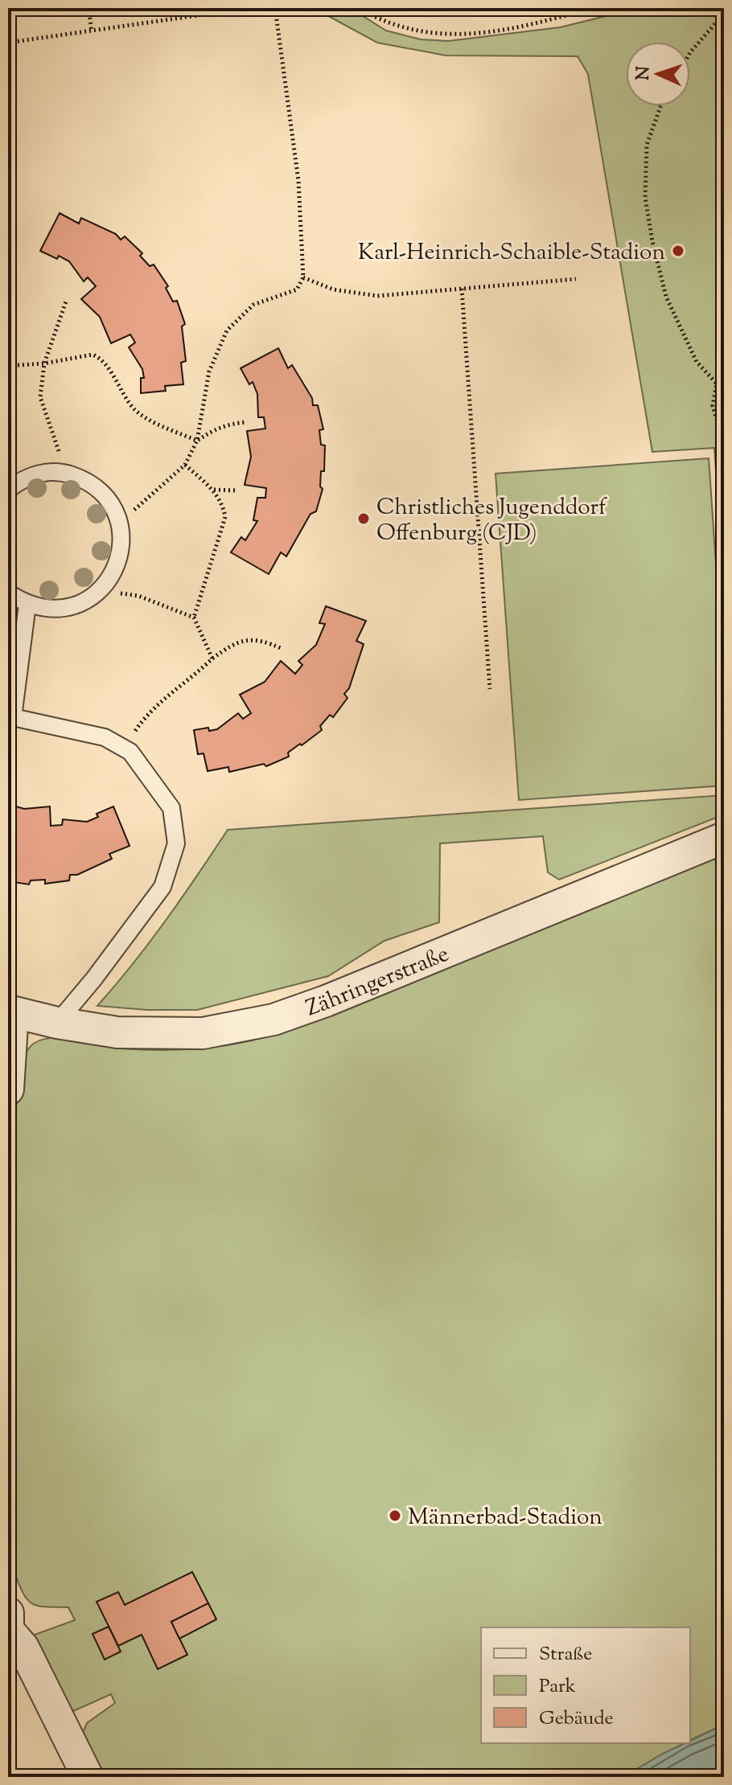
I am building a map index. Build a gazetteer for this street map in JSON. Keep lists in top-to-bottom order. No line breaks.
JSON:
{"streets":{"street":["Zähringerstraße"]},"places":["Karl-Heinrich-Schaible-Stadion","Christliches Jugenddorf Offenburg (CJD)","Männerbad-Stadion"],"legend":["Straße","Park","Gebäude"],"north":"left"}
